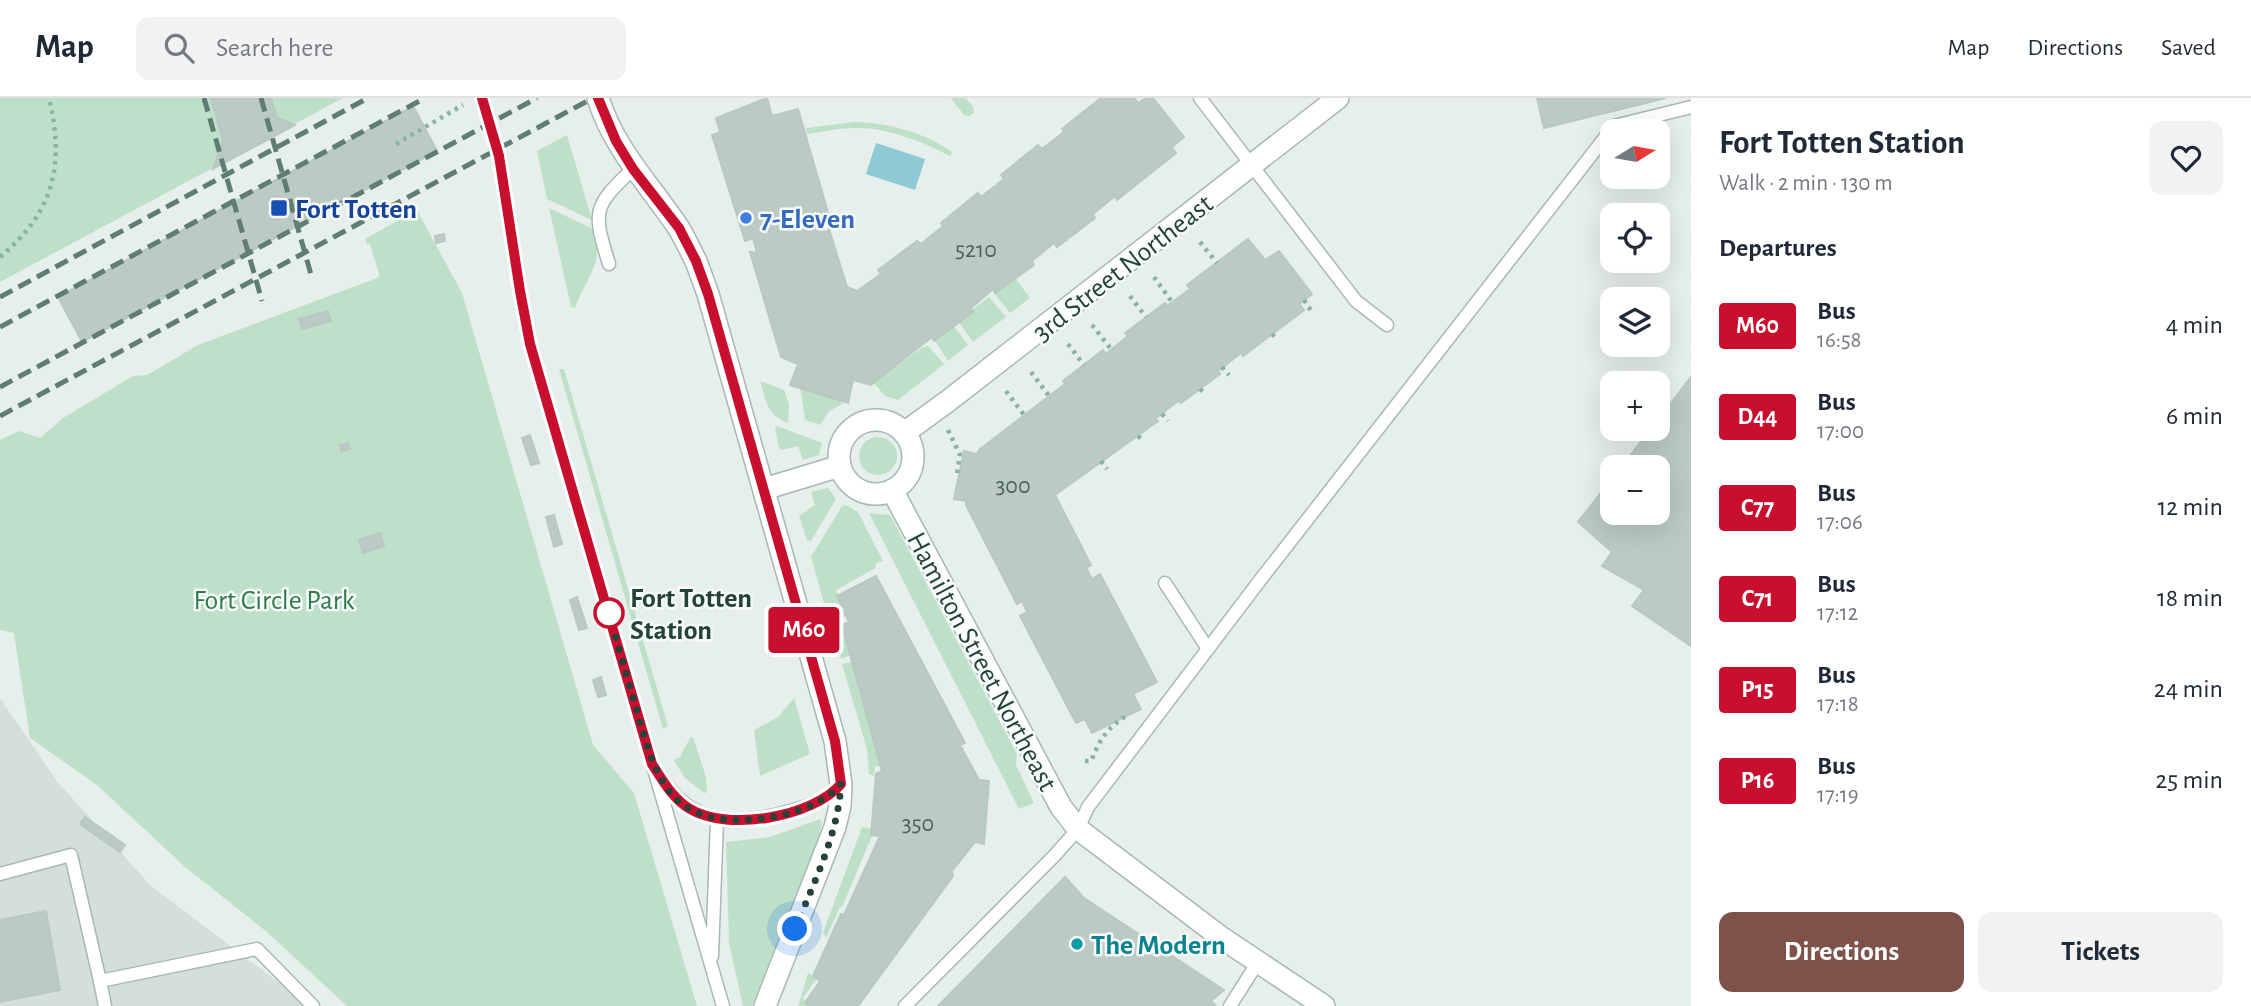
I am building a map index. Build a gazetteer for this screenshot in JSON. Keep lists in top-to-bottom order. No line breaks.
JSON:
{"streets":{"street":["3rd Street Northeast","Hamilton Street Northeast"]},"crossings":[["3rd Street Northeast","Hamilton Street Northeast"]],"parks":["Fort Circle Park"],"places":{"transit":["Fort Totten"],"other":["7-Eleven","Fort Totten Station","The Modern"]},"lines":["bus line M60"],"house_numbers":["5210","300","350"],"north":"right","page":{"header":"Map","search":"Search here","nav":["Map","Directions","Saved"],"on_map":"M60","heading":[["Fort Totten Station","Walk · 2 min · 130 m"],"Departures"],"map_buttons":["+","−"],"list":[{"mark":"M60","name":"Bus","note":"16:58","value":"4 min"},{"mark":"D44","name":"Bus","note":"17:00","value":"6 min"},{"mark":"C77","name":"Bus","note":"17:06","value":"12 min"},{"mark":"C71","name":"Bus","note":"17:12","value":"18 min"},{"mark":"P15","name":"Bus","note":"17:18","value":"24 min"},{"mark":"P16","name":"Bus","note":"17:19","value":"25 min"}],"buttons":["Directions","Tickets"]}}
